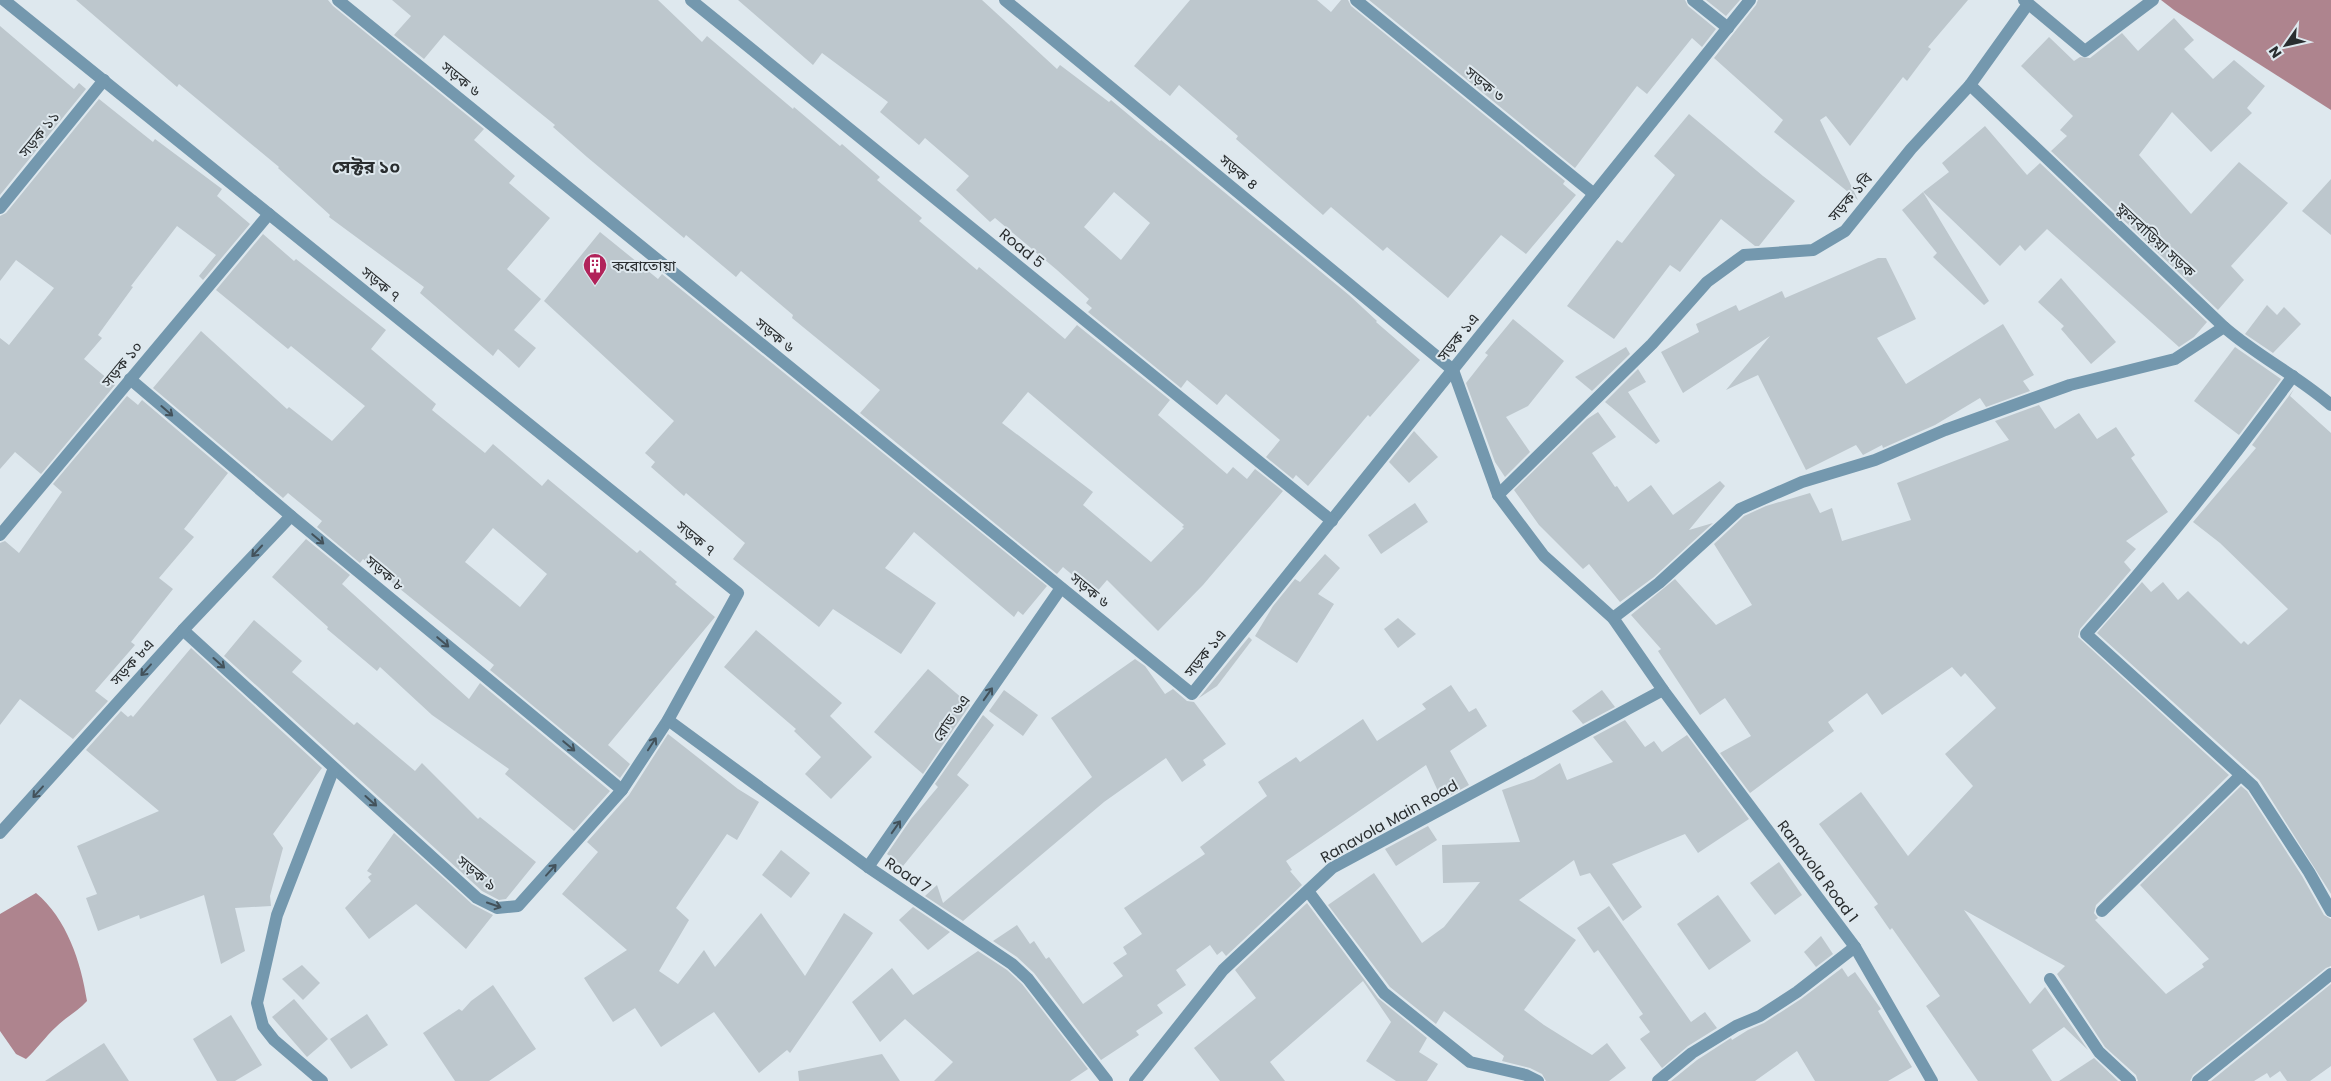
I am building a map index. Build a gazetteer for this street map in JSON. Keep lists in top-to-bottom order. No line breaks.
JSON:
{"streets":{"street":["সড়ক ৬","সড়ক ৩","সড়ক ১১","সড়ক ৪","সড়ক ১বি","ফুলবাড়িয়া সড়ক","Road 5","সড়ক ৭","সড়ক ১এ","সড়ক ১০","সড়ক ৮","সড়ক ৮এ","রোড ৬এ","Ranavola Main Road","Ranavola Road 1","সড়ক ৯","Road 7"]},"crossings":[["সড়ক ৬","সড়ক ১এ"],["সড়ক ৬","রোড ৬এ"],["সড়ক ৩","সড়ক ১এ"],["সড়ক ১১","সড়ক ৭"],["সড়ক ৪","সড়ক ১এ"],["সড়ক ৪","Ranavola Road 1"],["সড়ক ১বি","ফুলবাড়িয়া সড়ক"],["সড়ক ১বি","Ranavola Road 1"],["Road 5","সড়ক ১এ"],["সড়ক ৭","সড়ক ১০"],["সড়ক ৭","সড়ক ৯"],["সড়ক ১এ","Ranavola Road 1"],["সড়ক ১০","সড়ক ৮"],["সড়ক ৮","সড়ক ৮এ"],["সড়ক ৮","সড়ক ৯"],["সড়ক ৮এ","সড়ক ৯"],["রোড ৬এ","Road 7"],["Ranavola Main Road","Ranavola Road 1"],["সড়ক ৯","Road 7"]],"one_way":["সড়ক ৮","সড়ক ৮এ","রোড ৬এ"],"districts":["সেক্টর ১০"],"places":{"building":["করোতোয়া"]},"north":"bottom left"}
